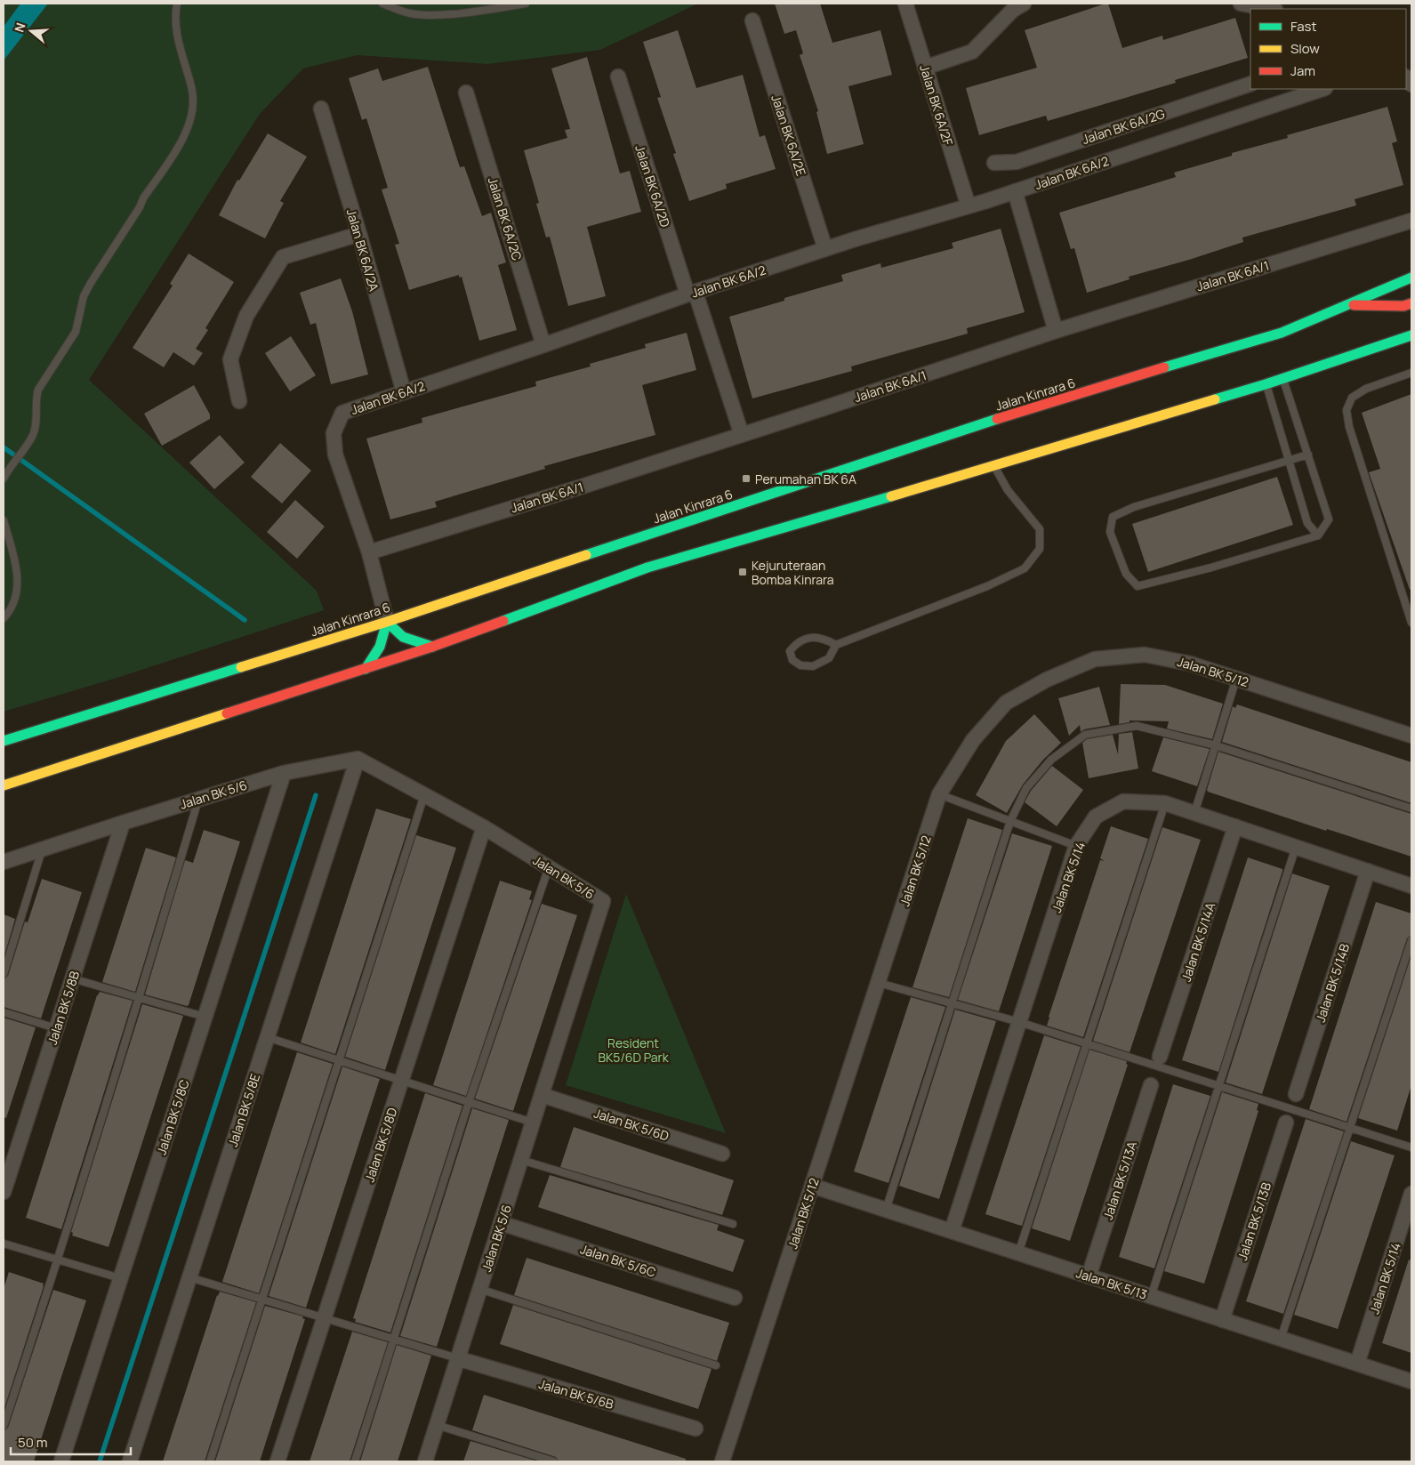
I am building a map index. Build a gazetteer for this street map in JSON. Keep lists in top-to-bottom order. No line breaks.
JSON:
{"streets":{"main road":["Jalan Kinrara 6"],"street":["Jalan BK 6A/2F","Jalan BK 6A/2G","Jalan BK 6A/2E","Jalan BK 6A/2","Jalan BK 6A/2D","Jalan BK 6A/2C","Jalan BK 6A/2A","Jalan BK 6A/1","Jalan BK 5/12","Jalan BK 5/6","Jalan BK 5/14","Jalan BK 5/14A","Jalan BK 5/14B","Jalan BK 5/8B","Jalan BK 5/8E","Jalan BK 5/8C","Jalan BK 5/6D","Jalan BK 5/8D","Jalan BK 5/13A","Jalan BK 5/13B","Jalan BK 5/6C","Jalan BK 5/13","Jalan BK 5/6B"]},"crossings":[["Jalan BK 6A/2F","Jalan BK 6A/2"],["Jalan BK 6A/2E","Jalan BK 6A/2"],["Jalan BK 6A/2","Jalan BK 6A/2D"],["Jalan BK 6A/2","Jalan BK 6A/2C"],["Jalan BK 6A/2","Jalan BK 6A/2A"],["Jalan BK 6A/2","Jalan BK 6A/1"],["Jalan BK 6A/2","Jalan Kinrara 6"],["Jalan BK 6A/2D","Jalan BK 6A/1"],["Jalan BK 5/12","Jalan BK 5/13"],["Jalan BK 5/6","Jalan BK 5/8B"],["Jalan BK 5/6","Jalan BK 5/8E"],["Jalan BK 5/6","Jalan BK 5/8C"],["Jalan BK 5/6","Jalan BK 5/6D"],["Jalan BK 5/6","Jalan BK 5/8D"],["Jalan BK 5/6","Jalan BK 5/6C"],["Jalan BK 5/6","Jalan BK 5/6B"],["Jalan BK 5/14","Jalan BK 5/14A"],["Jalan BK 5/14","Jalan BK 5/14B"],["Jalan BK 5/14","Jalan BK 5/13"],["Jalan BK 5/13A","Jalan BK 5/13"],["Jalan BK 5/13B","Jalan BK 5/13"]],"parks":["Resident BK5/6D Park"],"places":{"transit":["Perumahan BK 6A","Kejuruteraan Bomba Kinrara"]},"legend":["Fast","Slow","Jam"],"scale_bar":"50 m","north":"left"}
